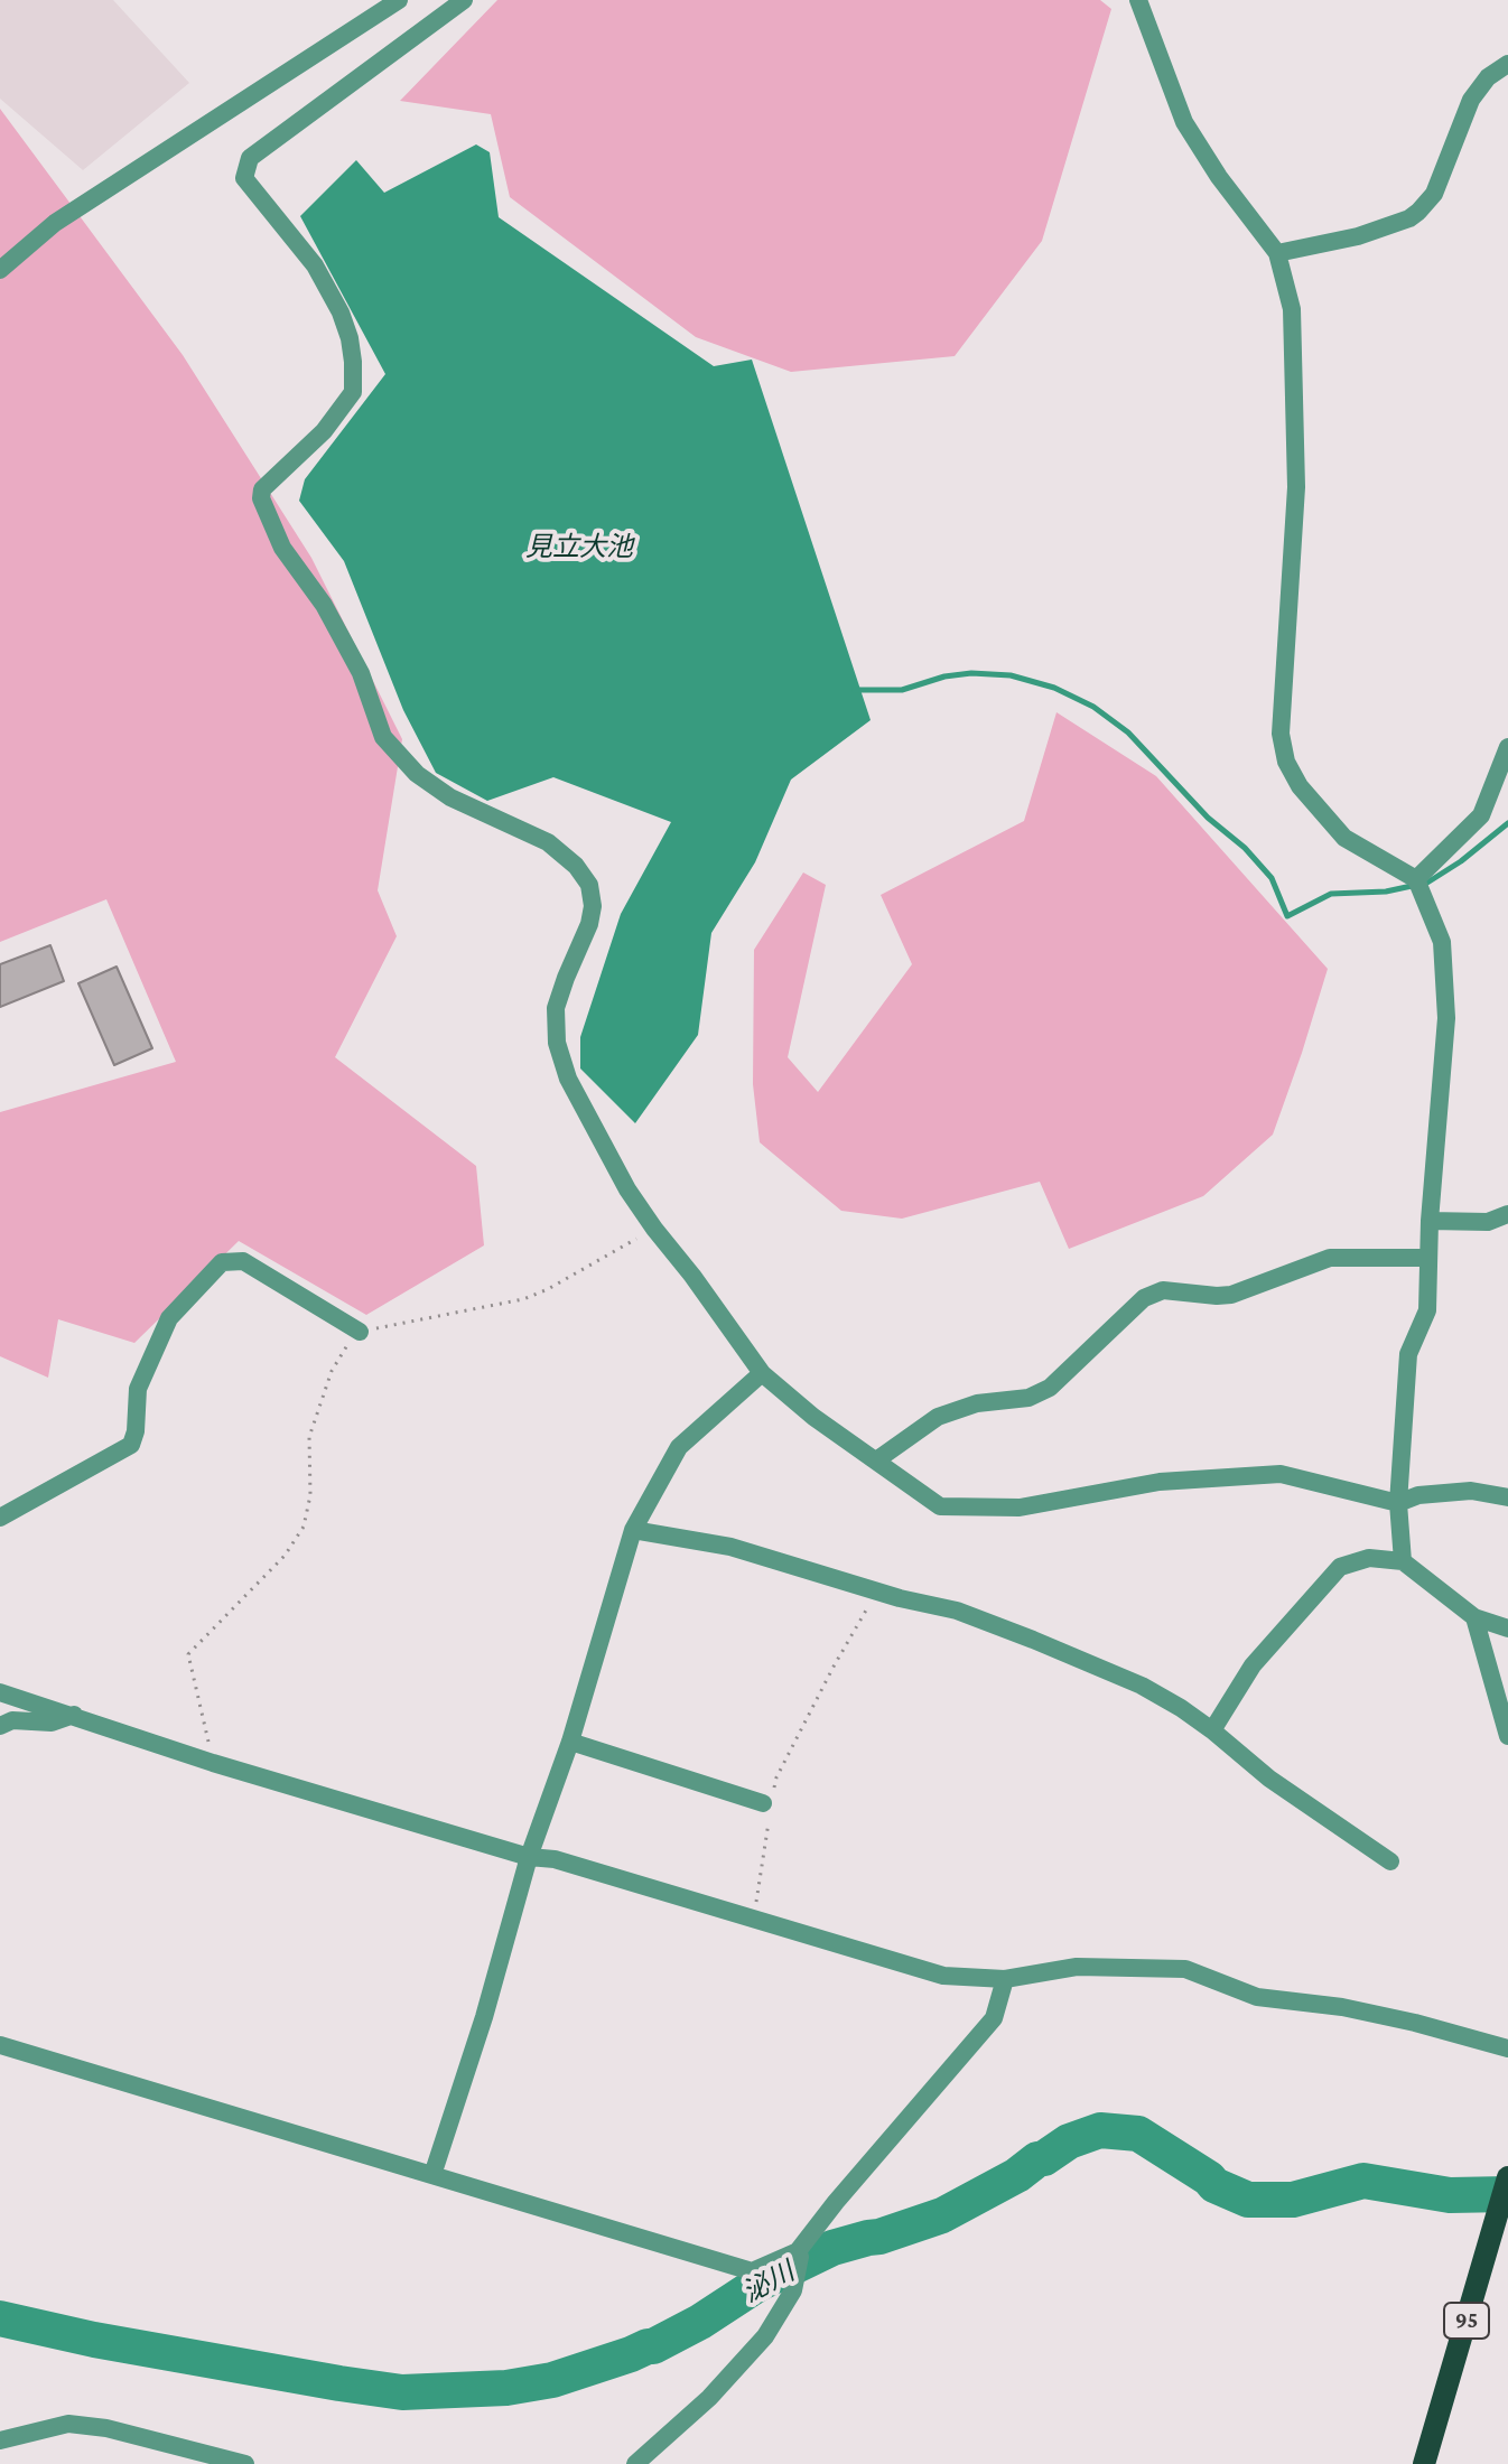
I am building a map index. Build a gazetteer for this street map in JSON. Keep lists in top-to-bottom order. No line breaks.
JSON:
{"streets":{"main road":["95"]},"water":["見立大池","泌川"]}
